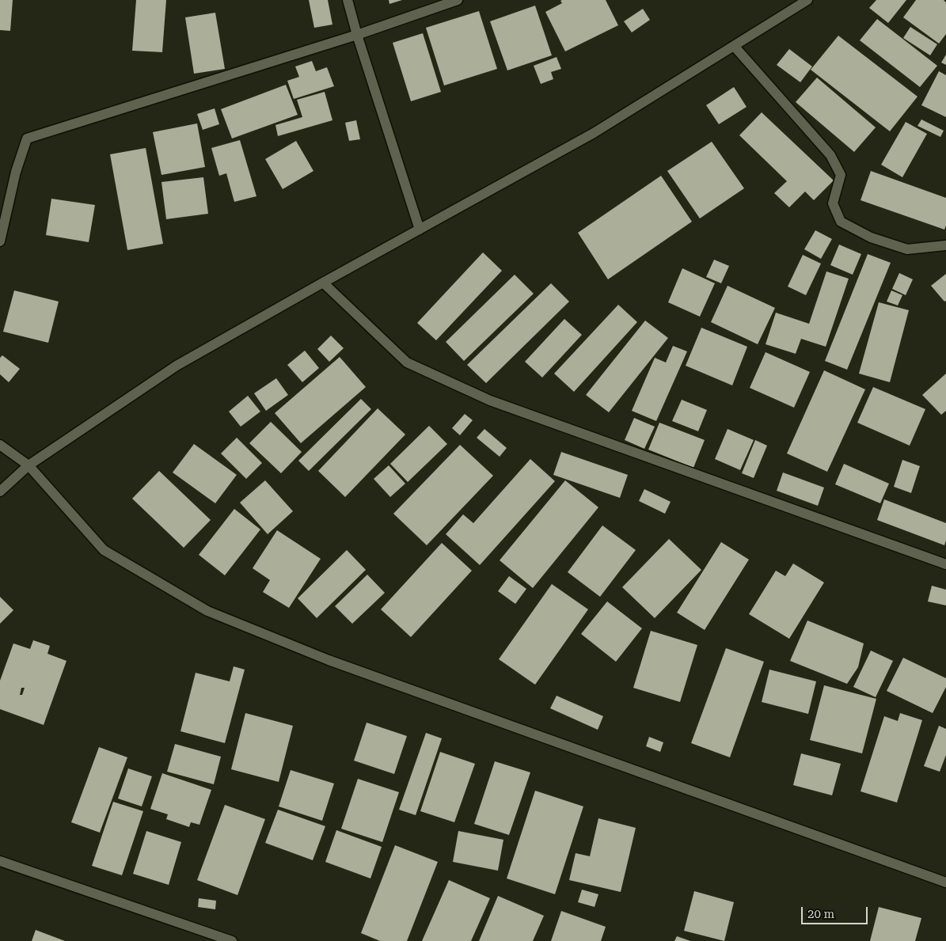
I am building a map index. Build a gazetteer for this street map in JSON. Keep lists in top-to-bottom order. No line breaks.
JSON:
{"scale_bar":"20 m"}
